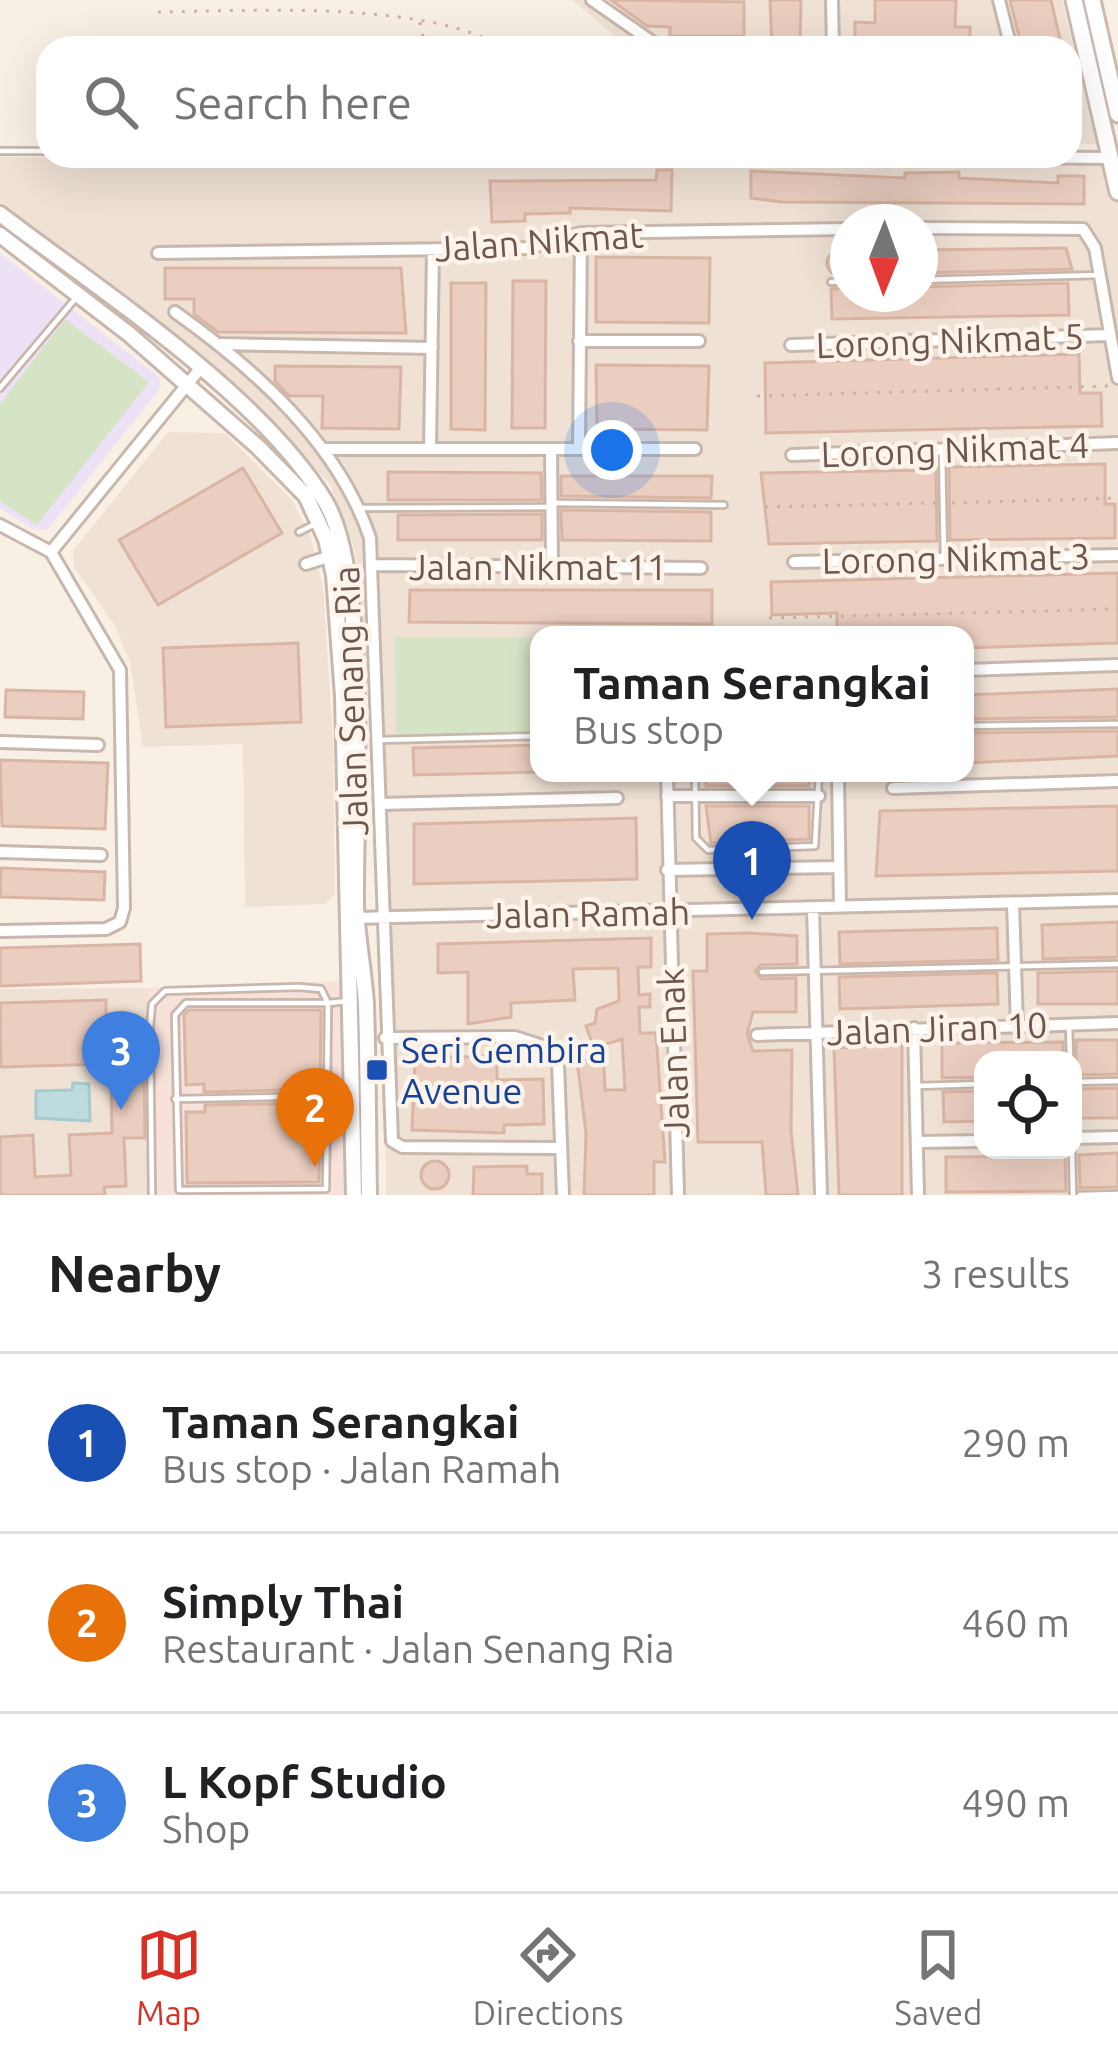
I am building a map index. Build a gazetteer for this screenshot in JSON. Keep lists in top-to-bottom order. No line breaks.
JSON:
{"streets":{"street":["Jalan Nikmat","Lorong Nikmat 5","Lorong Nikmat 4","Lorong Nikmat 3","Jalan Nikmat 11","Jalan Senang Ria","Jalan Ramah","Jalan Jiran 10","Jalan Enak"]},"crossings":[["Jalan Senang Ria","Jalan Ramah"],["Jalan Ramah","Jalan Enak"]],"places":{"transit":["Seri Gembira Avenue"]},"north":"bottom","page":{"search":"Search here","popup":["Taman Serangkai","Bus stop"],"pins":["1","3","2"],"heading":["Nearby","3 results"],"list":[{"mark":"1","name":"Taman Serangkai","note":"Bus stop · Jalan Ramah","value":"290 m"},{"mark":"2","name":"Simply Thai","note":"Restaurant · Jalan Senang Ria","value":"460 m"},{"mark":"3","name":"L Kopf Studio","note":"Shop","value":"490 m"}],"nav":["Map","Directions","Saved"]}}
